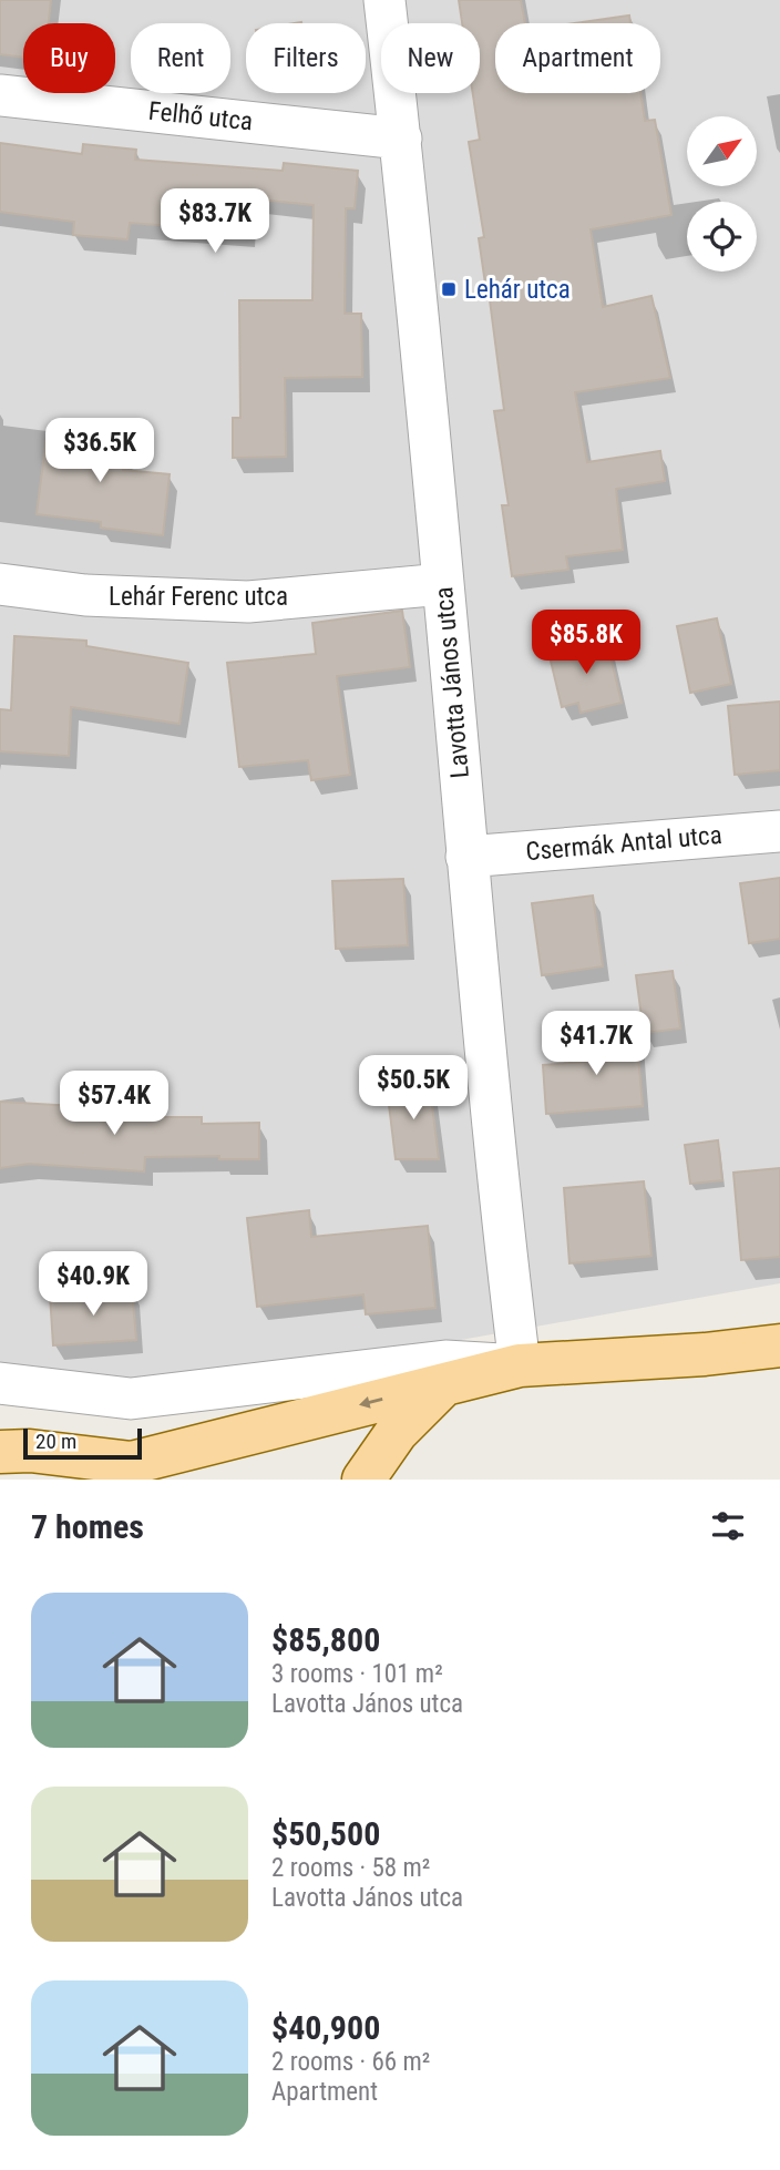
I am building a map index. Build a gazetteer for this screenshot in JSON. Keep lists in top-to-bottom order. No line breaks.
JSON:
{"streets":{"street":["Felhő utca","Lehár Ferenc utca","Lavotta János utca","Csermák Antal utca"]},"crossings":[["Felhő utca","Lavotta János utca"],["Lehár Ferenc utca","Lavotta János utca"],["Lavotta János utca","Csermák Antal utca"]],"places":{"transit":["Lehár utca"]},"scale_bar":"20 m","north":"top right","page":{"chip":["Buy","Rent","Filters","New","Apartment"],"price":["$83.7K","$36.5K","$85.8K","$41.7K","$50.5K","$57.4K","$40.9K"],"scale":"20 m","heading":"7 homes","list":[{"name":"$85,800","note":"3 rooms · 101 m² · Lavotta János utca"},{"name":"$50,500","note":"2 rooms · 58 m² · Lavotta János utca"},{"name":"$40,900","note":"2 rooms · 66 m² · Apartment"}]}}
